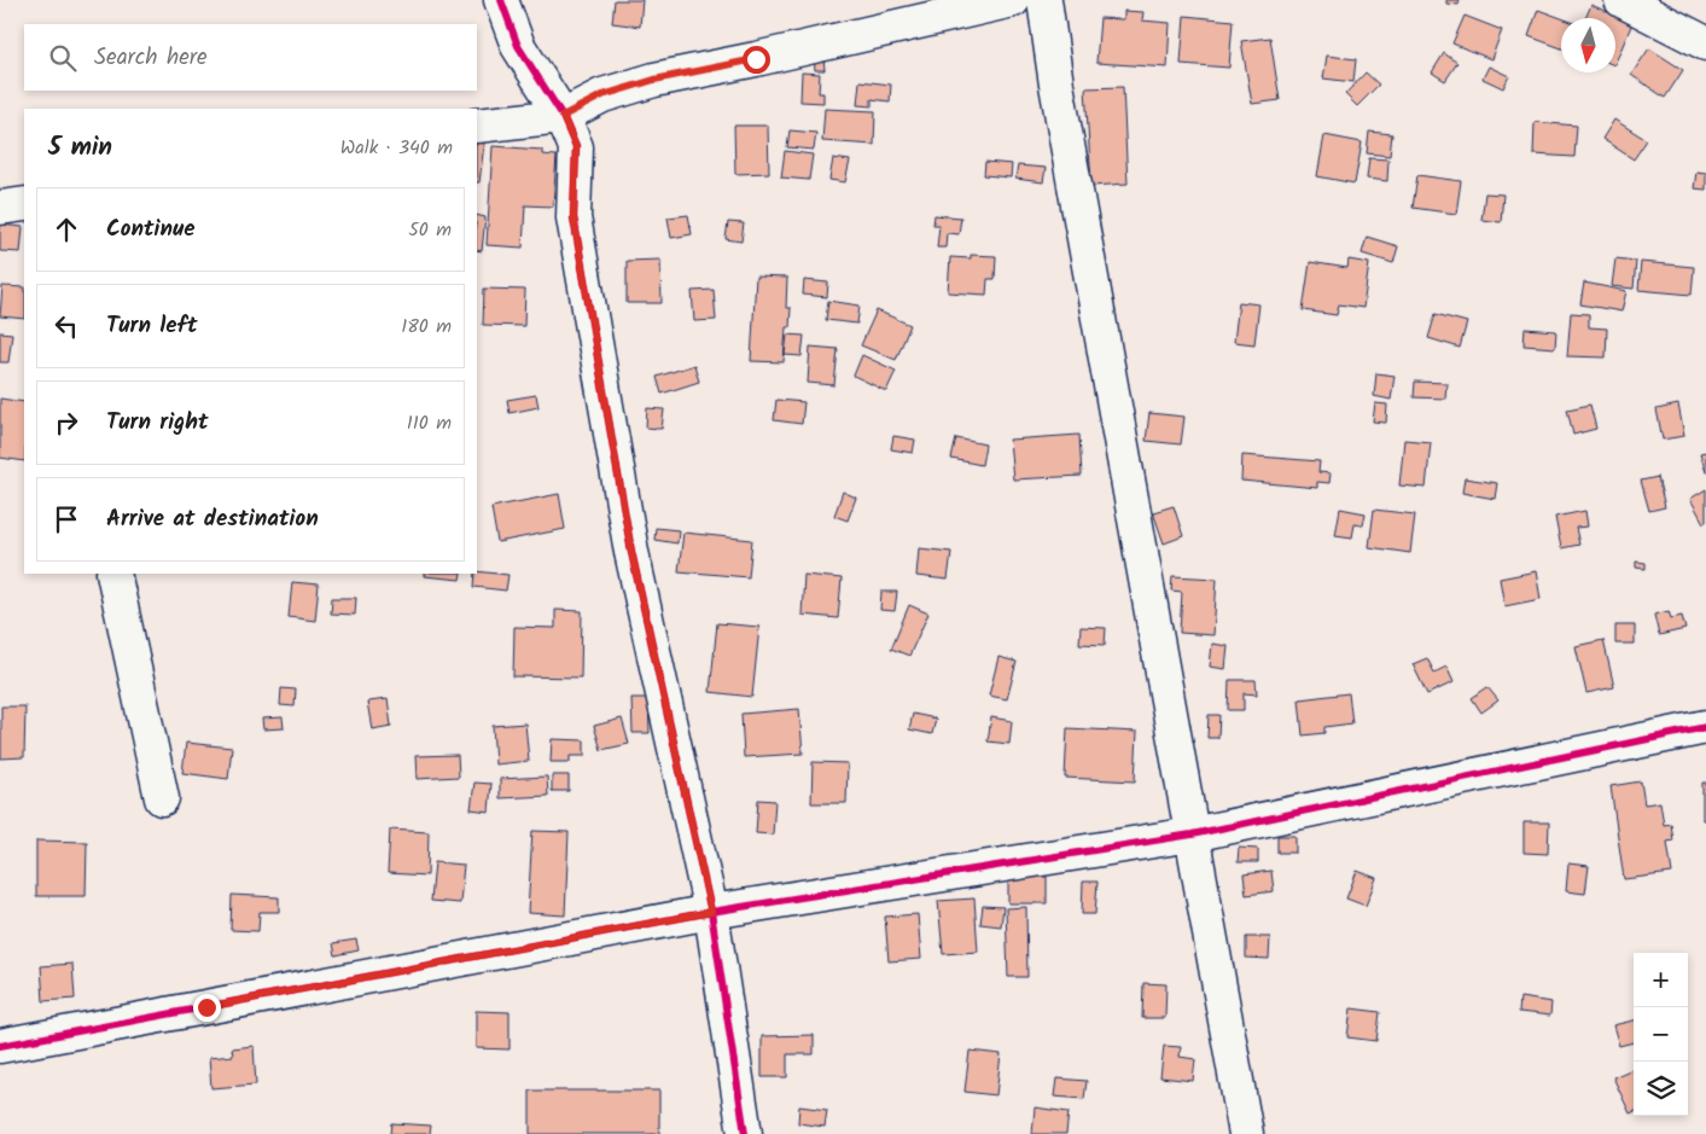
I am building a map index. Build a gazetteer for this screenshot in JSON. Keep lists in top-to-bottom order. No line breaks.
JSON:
{"north":"bottom","page":{"search":"Search here","heading":["5 min","Walk · 340 m"],"list":[["Continue","50 m"],["Turn left","180 m"],["Turn right","110 m"],"Arrive at destination"],"map_buttons":["+","−"]}}
